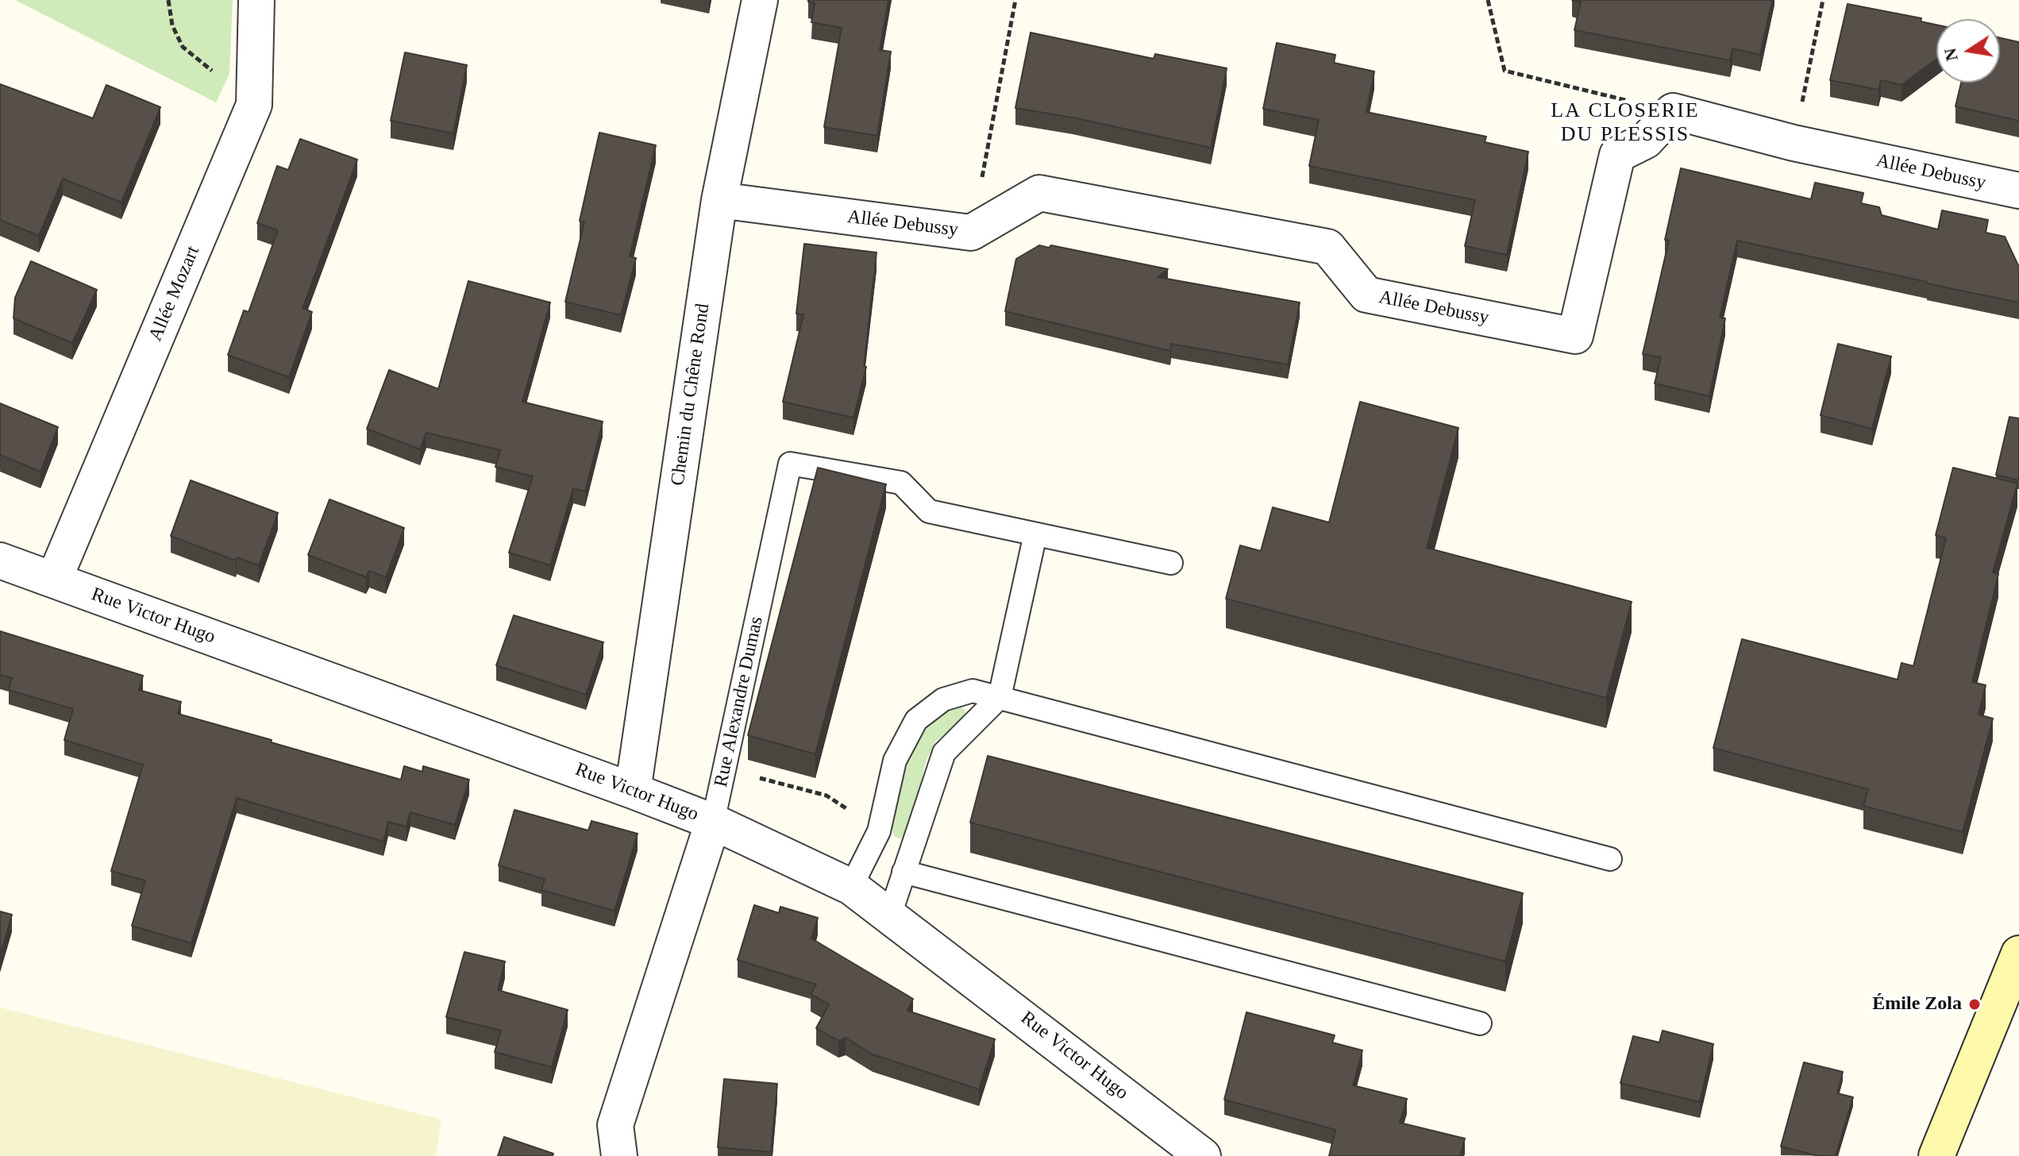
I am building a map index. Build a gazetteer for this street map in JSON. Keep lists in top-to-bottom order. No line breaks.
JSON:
{"streets":{"street":["Allée Debussy","Allée Mozart","Chemin du Chêne Rond","Rue Victor Hugo","Rue Alexandre Dumas"]},"crossings":[["Allée Debussy","Chemin du Chêne Rond"],["Allée Mozart","Rue Victor Hugo"],["Chemin du Chêne Rond","Rue Victor Hugo"],["Rue Victor Hugo","Rue Alexandre Dumas"]],"districts":["LA CLOSERIE DU PLESSIS"],"places":["Émile Zola"],"north":"left"}
